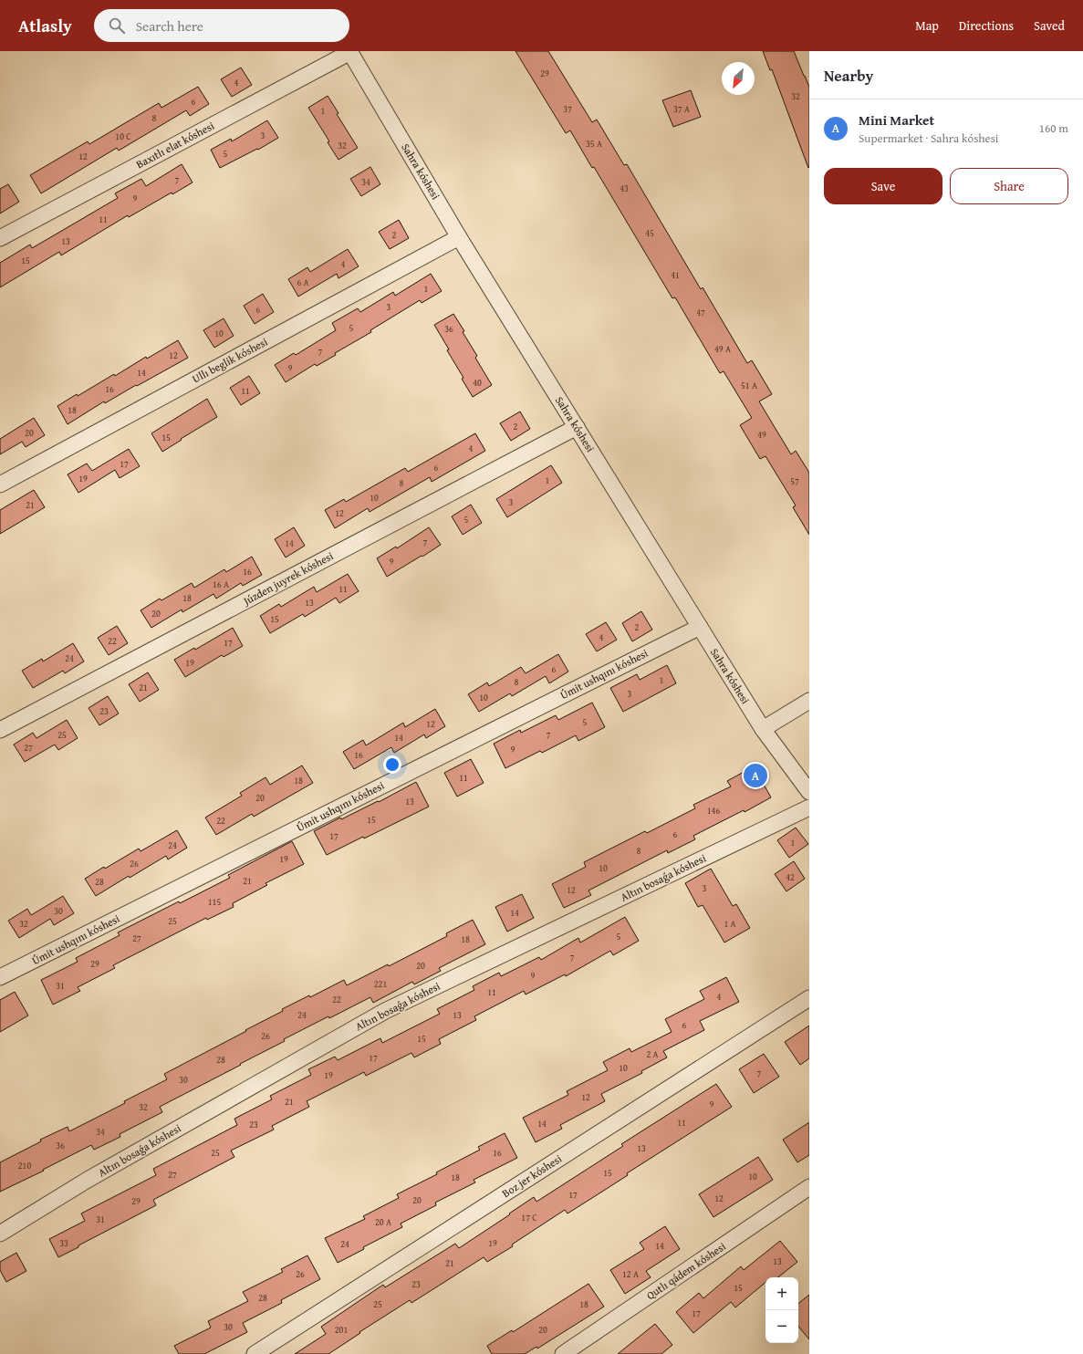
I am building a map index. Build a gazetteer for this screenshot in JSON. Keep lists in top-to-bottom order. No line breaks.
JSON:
{"streets":{"street":["Baxıtlı elat kóshesi","Sahra kóshesi","Ullı beglik kóshesi","Júzden juyrek kóshesi","Úmit ushqını kóshesi","Altın bosaǵa kóshesi","Boz jer kóshesi","Qutlı qádem kóshesi"]},"crossings":[["Baxıtlı elat kóshesi","Sahra kóshesi"],["Sahra kóshesi","Ullı beglik kóshesi"],["Sahra kóshesi","Júzden juyrek kóshesi"],["Sahra kóshesi","Úmit ushqını kóshesi"]],"house_numbers":["29","4","32","6","37","37 А","1","8","3","10 С","35 А","32","5","12","7","34","43","9","11","45","2","13","15","4","41","6 А","1","3","6","47","5","36","10","49 А","7","12","9","14","40","51 А","16","11","18","2","20","49","15","4","17","6","19","1","57","8","10","3","21","12","5","7","14","9","16","16 А","11","18","13","20","15","2","4","22","17","24","19","6","1","8","21","3","10","23","5","12","25","7","14","27","9","16","11","18","20","13","146","15","22","6","17","1","24","8","19","26","10","42","21","28","3","12","115","30","14","25","32","1 А","5","27","18","7","29","20","9","221","31","11","4","22","24","13","6","26","15","2 А","17","28","10","7","19","30","12","21","9","32","11","14","23","34","36","13","25","16","210","15","27","10","18","17","12","20","29","17 С","31","20 А","33","19","24","14","13","21","26","12 А","23","15","28","25","18","17","30","201","20"],"north":"bottom left","page":{"header":"Atlasly","search":"Search here","nav":["Map","Directions","Saved"],"heading":"Nearby","list":[{"mark":"A","name":"Mini Market","note":"Supermarket · Sahra kóshesi","value":"160 m"}],"buttons":["Save","Share"],"pins":"A","map_buttons":["+","−"]}}
